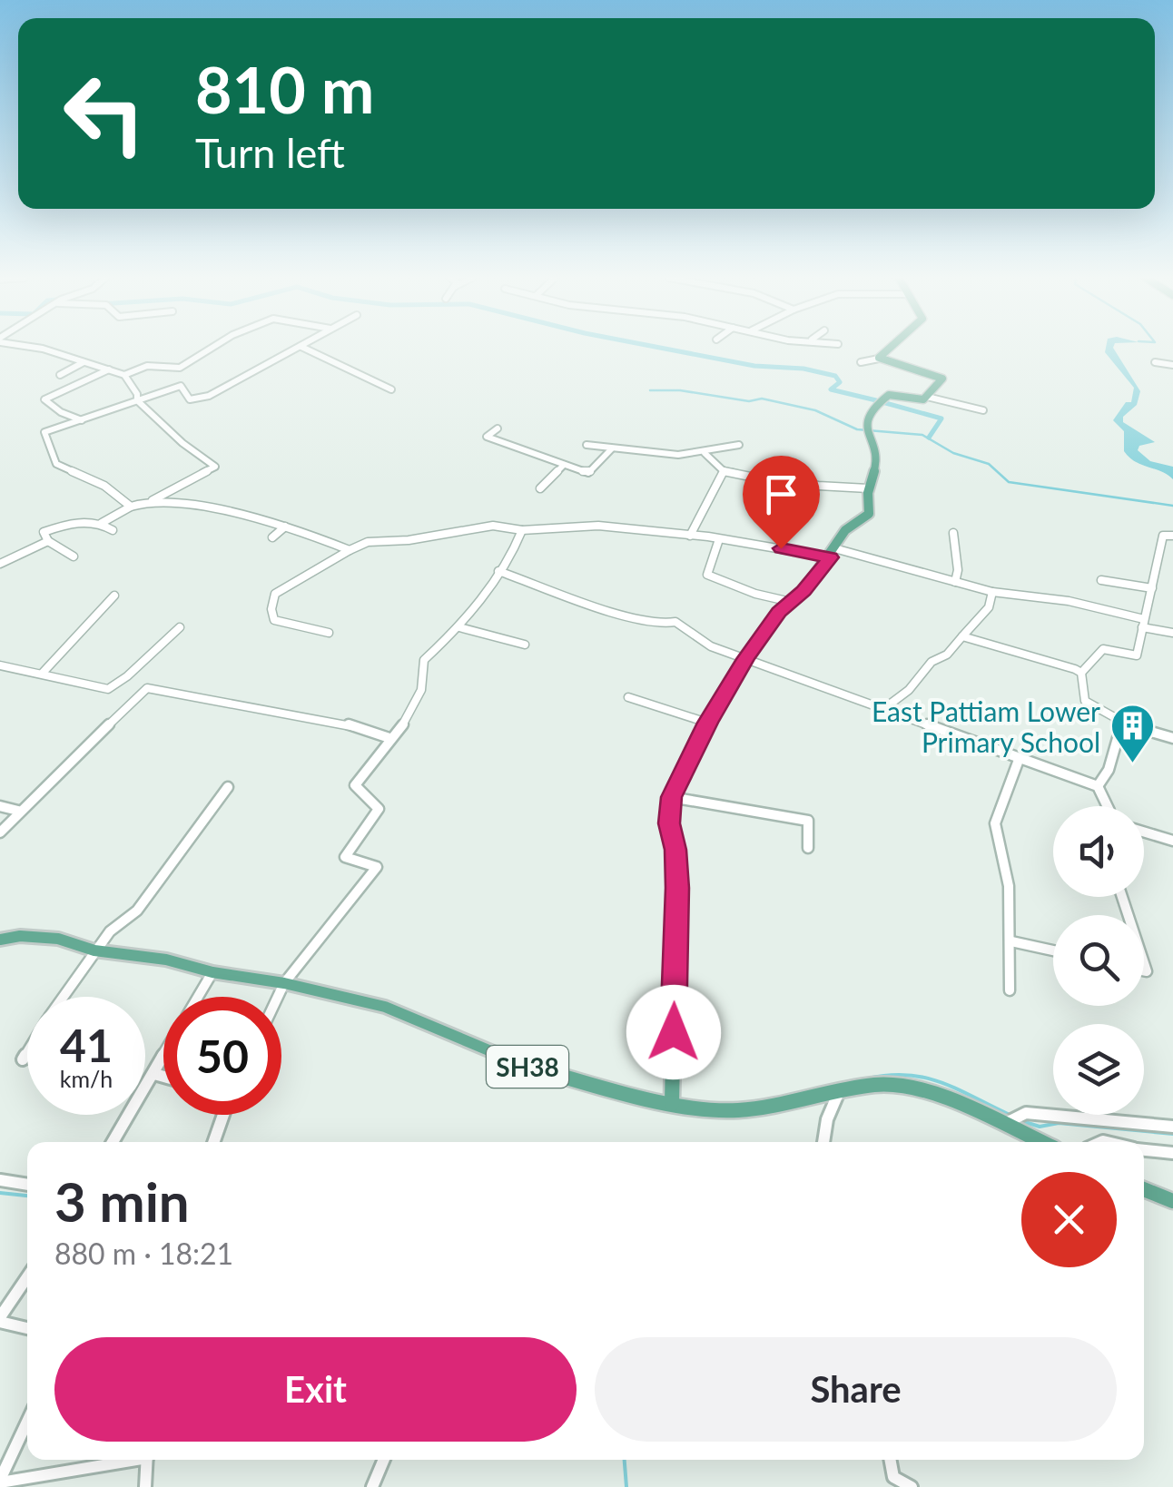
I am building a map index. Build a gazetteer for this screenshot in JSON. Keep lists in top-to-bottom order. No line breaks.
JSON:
{"streets":{"main road":["SH38"]},"places":{"building":["East Pattiam Lower Primary School"]},"page":{"turn":["810 m","Turn left"],"speed":"41 km/h","limit":"50","heading":["3 min","880 m · 18:21"],"buttons":["Exit","Share"]}}
